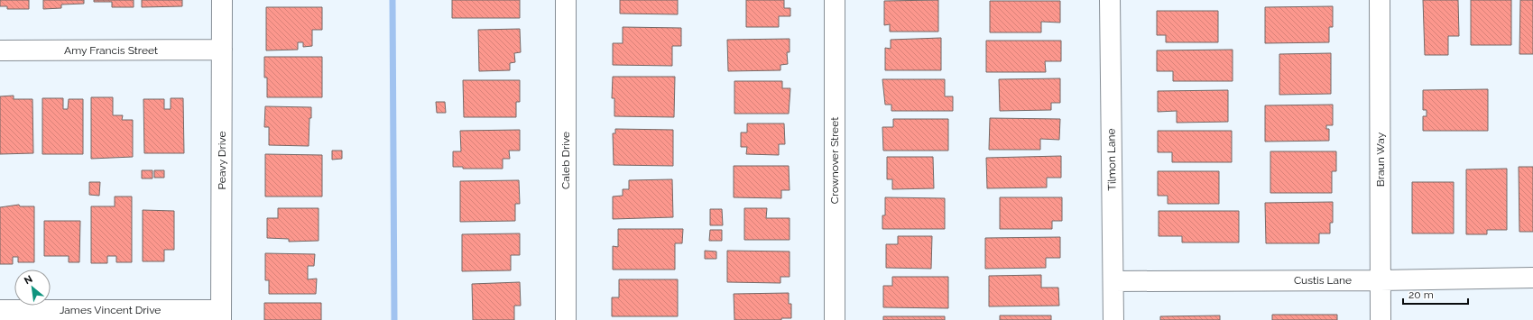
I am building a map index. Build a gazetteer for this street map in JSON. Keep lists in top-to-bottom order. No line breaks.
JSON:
{"streets":{"street":["Amy Francis Street","Tilmon Lane","Braun Way","Peavy Drive","Caleb Drive","Crownover Street","Custis Lane","James Vincent Drive"]},"crossings":[["Amy Francis Street","Peavy Drive"],["Tilmon Lane","Custis Lane"],["Braun Way","Custis Lane"],["Peavy Drive","James Vincent Drive"]],"scale_bar":"20 m","north":"top left"}
